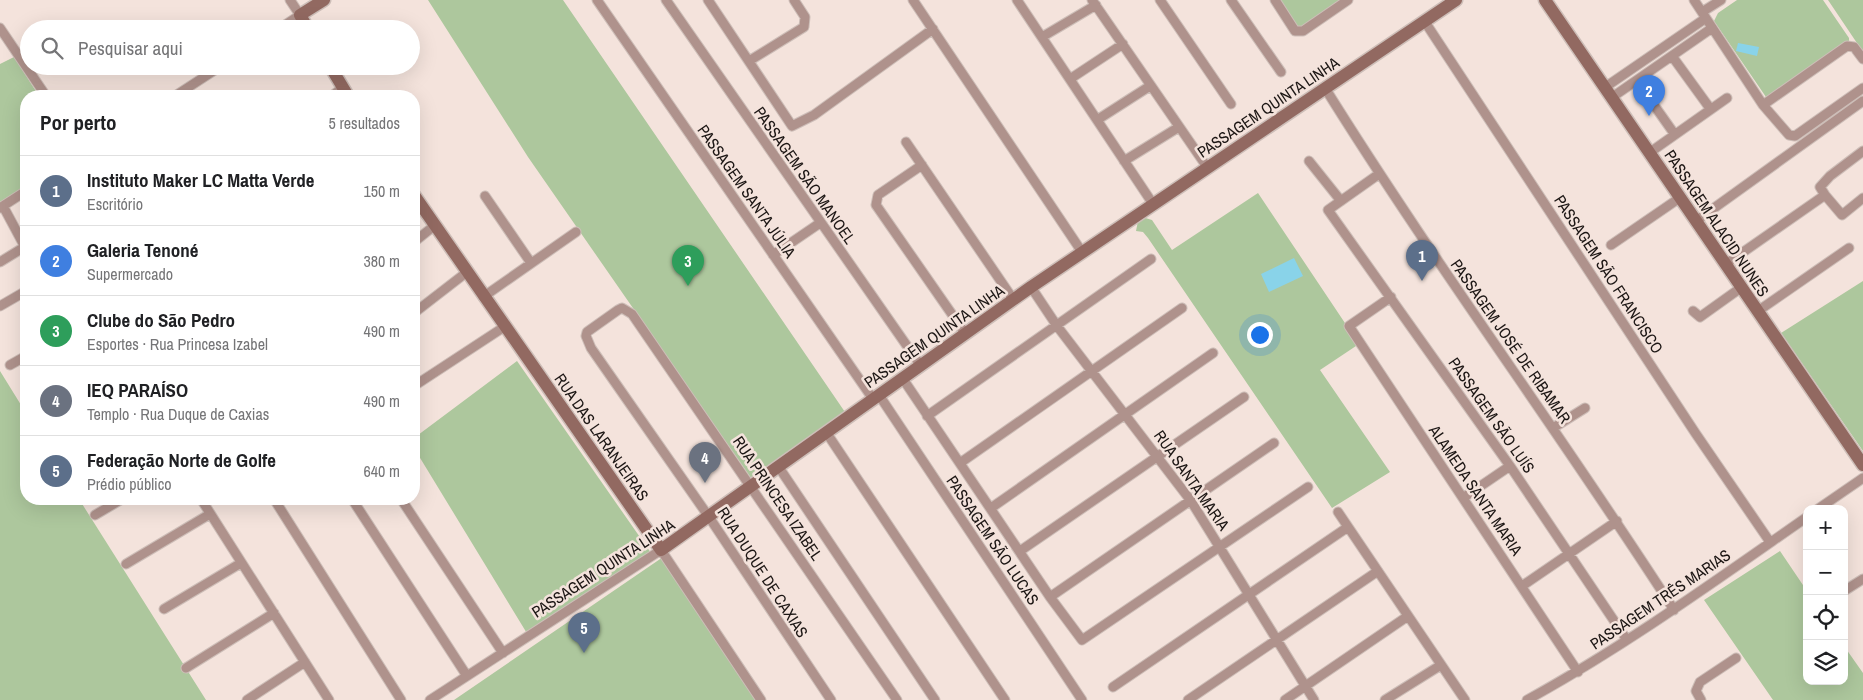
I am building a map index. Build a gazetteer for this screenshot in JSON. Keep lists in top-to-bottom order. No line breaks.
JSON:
{"streets":{"street":["PASSAGEM QUINTA LINHA","PASSAGEM SÃO MANOEL","PASSAGEM SANTA JÚLIA","PASSAGEM ALACID NUNES","PASSAGEM SÃO FRANCISCO","PASSAGEM JOSÉ DE RIBAMAR","PASSAGEM SÃO LUÍS","RUA DAS LARANJEIRAS","RUA SANTA MARIA","ALAMEDA SANTA MARIA","RUA PRINCESA IZABEL","PASSAGEM SÃO LUCAS","RUA DUQUE DE CAXIAS","PASSAGEM TRÊS MARIAS"]},"crossings":[["PASSAGEM QUINTA LINHA","PASSAGEM SÃO MANOEL"],["PASSAGEM QUINTA LINHA","PASSAGEM SANTA JÚLIA"],["PASSAGEM QUINTA LINHA","PASSAGEM SÃO FRANCISCO"],["PASSAGEM QUINTA LINHA","PASSAGEM JOSÉ DE RIBAMAR"],["PASSAGEM QUINTA LINHA","RUA DAS LARANJEIRAS"],["PASSAGEM QUINTA LINHA","RUA SANTA MARIA"],["PASSAGEM QUINTA LINHA","RUA PRINCESA IZABEL"],["PASSAGEM QUINTA LINHA","PASSAGEM SÃO LUCAS"],["PASSAGEM QUINTA LINHA","RUA DUQUE DE CAXIAS"],["PASSAGEM SANTA JÚLIA","PASSAGEM SÃO LUCAS"],["PASSAGEM SÃO FRANCISCO","PASSAGEM TRÊS MARIAS"],["PASSAGEM JOSÉ DE RIBAMAR","PASSAGEM TRÊS MARIAS"],["PASSAGEM SÃO LUÍS","ALAMEDA SANTA MARIA"],["PASSAGEM SÃO LUÍS","PASSAGEM TRÊS MARIAS"],["ALAMEDA SANTA MARIA","PASSAGEM TRÊS MARIAS"],["RUA PRINCESA IZABEL","RUA DUQUE DE CAXIAS"]],"page":{"search":"Pesquisar aqui","pins":["2","1","3","4","5"],"heading":["Por perto","5 resultados"],"list":[{"mark":"1","name":"Instituto Maker LC Matta Verde","note":"Escritório","value":"150 m"},{"mark":"2","name":"Galeria Tenoné","note":"Supermercado","value":"380 m"},{"mark":"3","name":"Clube do São Pedro","note":"Esportes · Rua Princesa Izabel","value":"490 m"},{"mark":"4","name":"IEQ PARAÍSO","note":"Templo · Rua Duque de Caxias","value":"490 m"},{"mark":"5","name":"Federação Norte de Golfe","note":"Prédio público","value":"640 m"}],"map_buttons":["+","−"]}}
